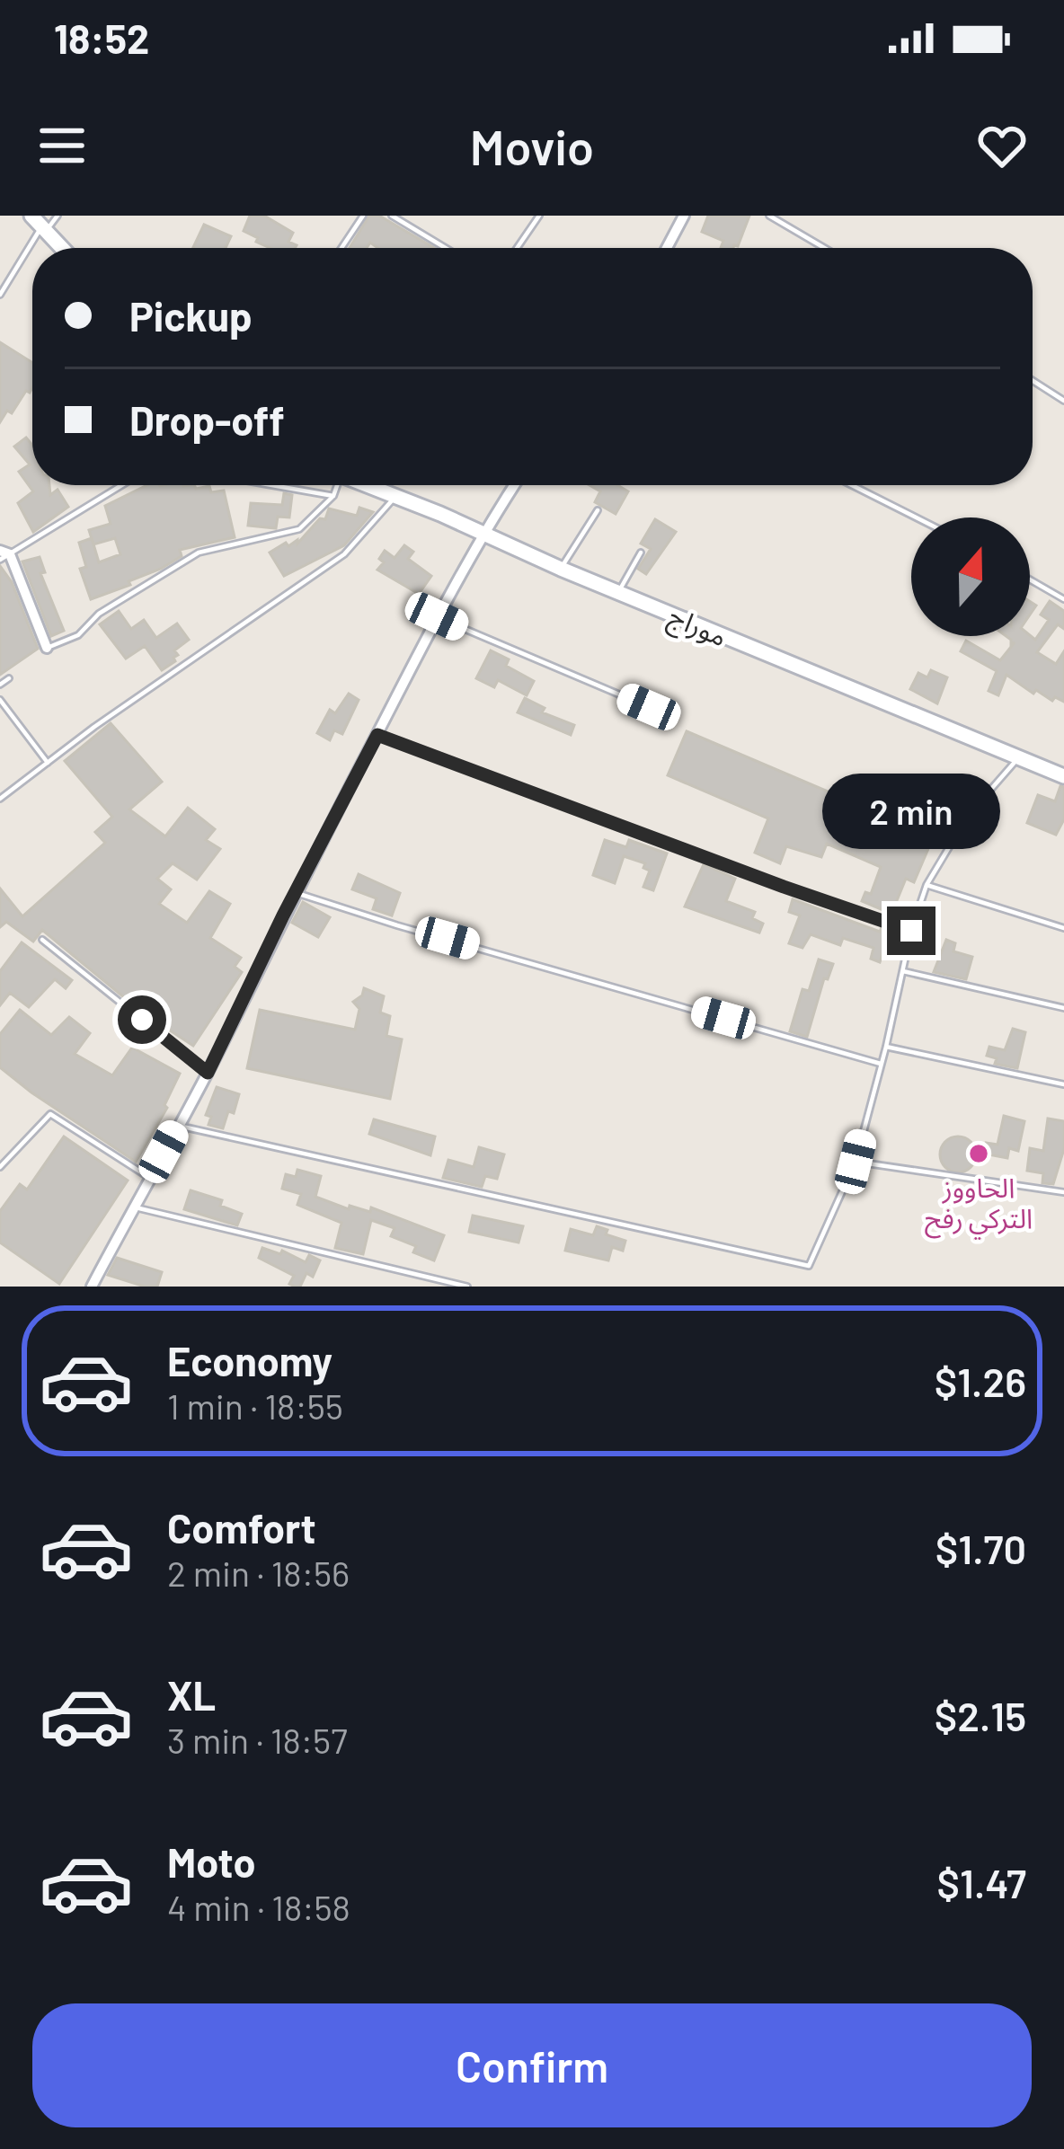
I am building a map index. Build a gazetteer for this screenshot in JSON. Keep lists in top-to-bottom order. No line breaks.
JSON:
{"streets":{"main road":["موراج"]},"places":["الحاووز التركي رفح"],"north":"top","page":{"status":"18:52","header":"Movio","banner":["Pickup","Drop-off"],"bubble":"2 min","list":[{"name":"Economy","note":"1 min · 18:55","value":"$1.26"},{"name":"Comfort","note":"2 min · 18:56","value":"$1.70"},{"name":"XL","note":"3 min · 18:57","value":"$2.15"},{"name":"Moto","note":"4 min · 18:58","value":"$1.47"}],"buttons":"Confirm"}}
